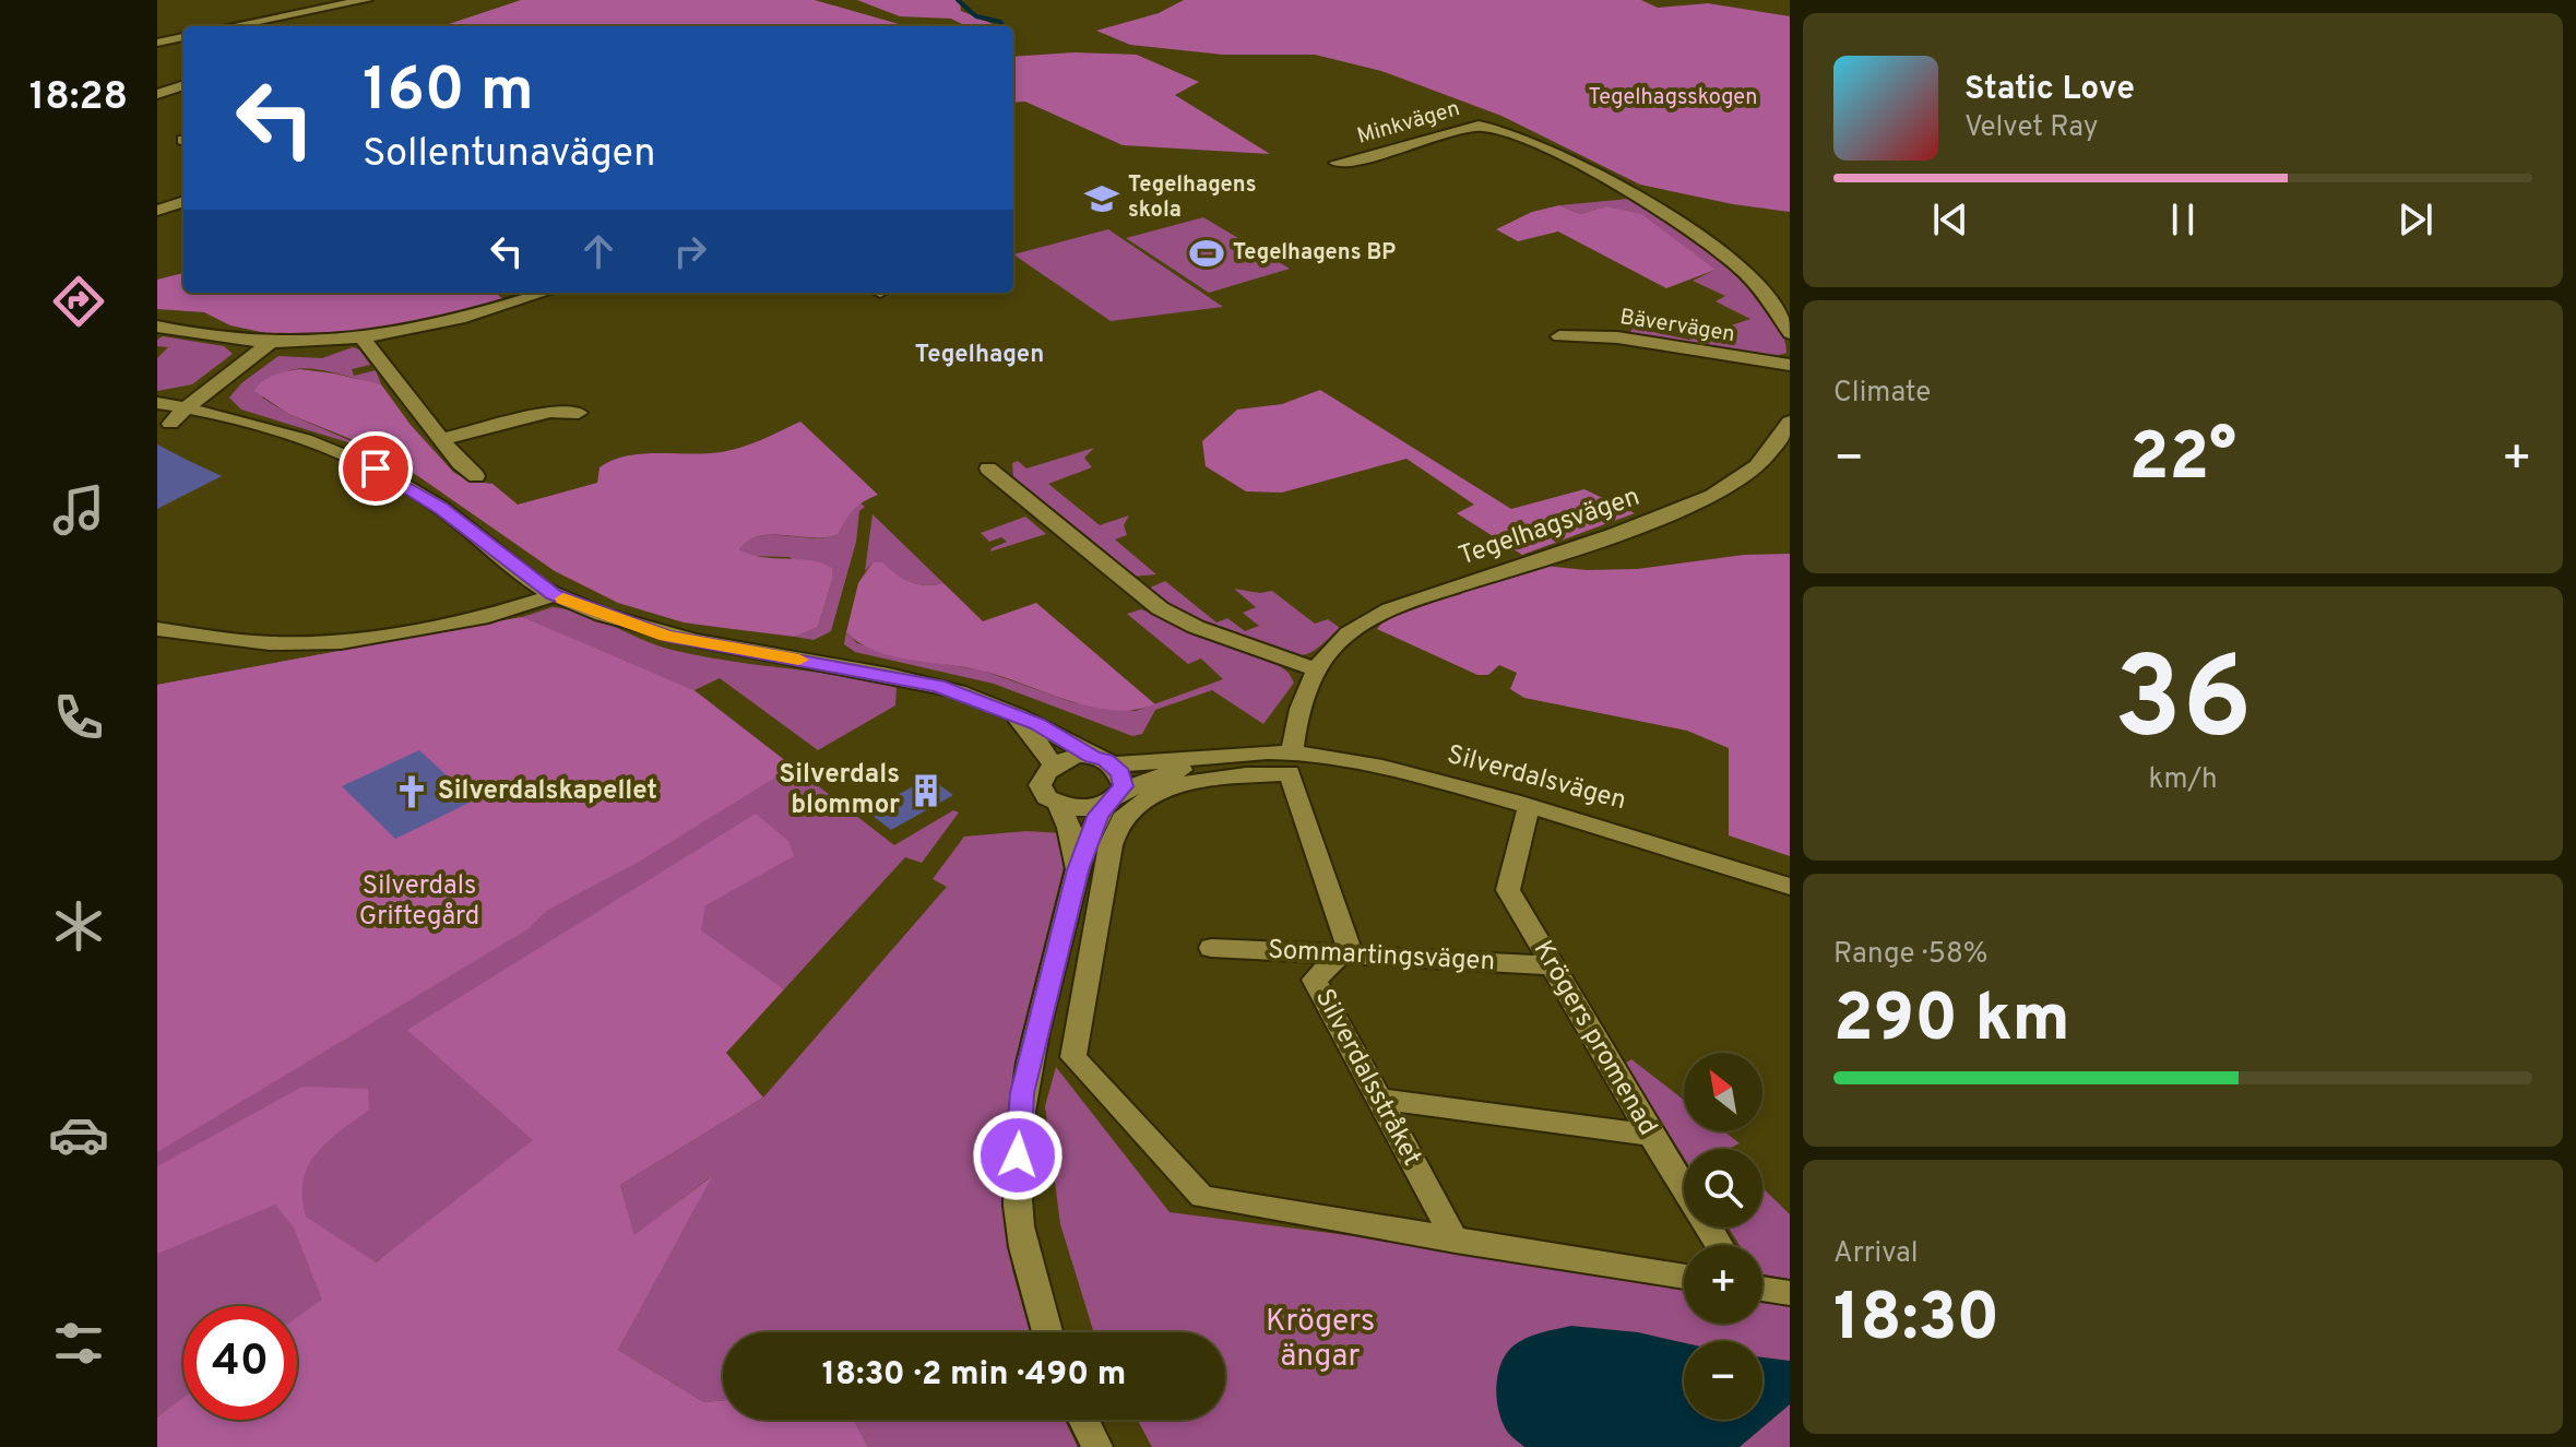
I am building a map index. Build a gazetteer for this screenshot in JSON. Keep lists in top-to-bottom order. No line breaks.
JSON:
{"streets":{"street":["Minkvägen","Bävervägen","Tegelhagsvägen","Silverdalsvägen","Sommartingsvägen","Krögers promenad","Silverdalsstråket"]},"crossings":[["Tegelhagsvägen","Silverdalsvägen"],["Tegelhagsvägen","Silverdalsstråket"],["Silverdalsvägen","Krögers promenad"],["Silverdalsvägen","Silverdalsstråket"],["Sommartingsvägen","Krögers promenad"],["Sommartingsvägen","Silverdalsstråket"]],"districts":["Tegelhagen"],"parks":["Tegelhagsskogen","Silverdals Griftegård","Krögers ängar"],"places":{"school or university":["Tegelhagens skola"],"sports":["Tegelhagens BP"],"building":["Silverdals blommor"],"church":["Silverdalskapellet"]},"north":"top left","page":{"tabs":"18:28","turn":["160 m","Sollentunavägen"],"song":["Static Love","Velvet Ray"],"tile":["Climate",["36","km/h"],["Range · 58%","290 km"],["Arrival","18:30"]],"heat":["−","22°","+"],"map_buttons":["+","−"],"limit":"40","trip":"18:30 · 2 min · 490 m"}}
